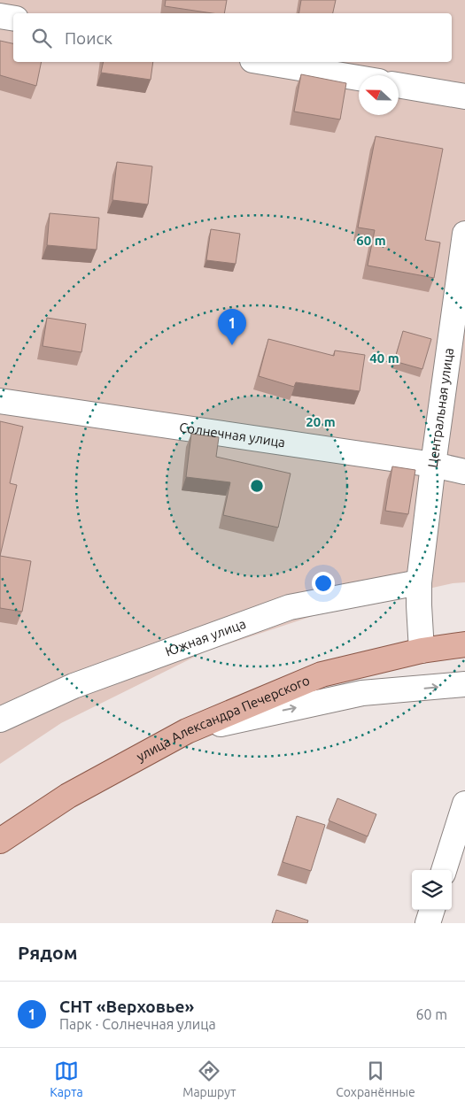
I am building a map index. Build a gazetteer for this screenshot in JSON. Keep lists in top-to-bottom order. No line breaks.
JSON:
{"streets":{"main road":["улица Александра Печерского"],"street":["Центральная улица","Солнечная улица","Южная улица"]},"crossings":[["Центральная улица","Солнечная улица"],["Центральная улица","Южная улица"],["Центральная улица","улица Александра Печерского"]],"north":"left","page":{"search":"Поиск","pins":"1","heading":"Рядом","list":[{"mark":"1","name":"СНТ «Верховье»","note":"Парк · Солнечная улица","value":"60 m"}],"nav":["Карта","Маршрут","Сохранённые"]},"rings":["60 m","40 m","20 m"]}
